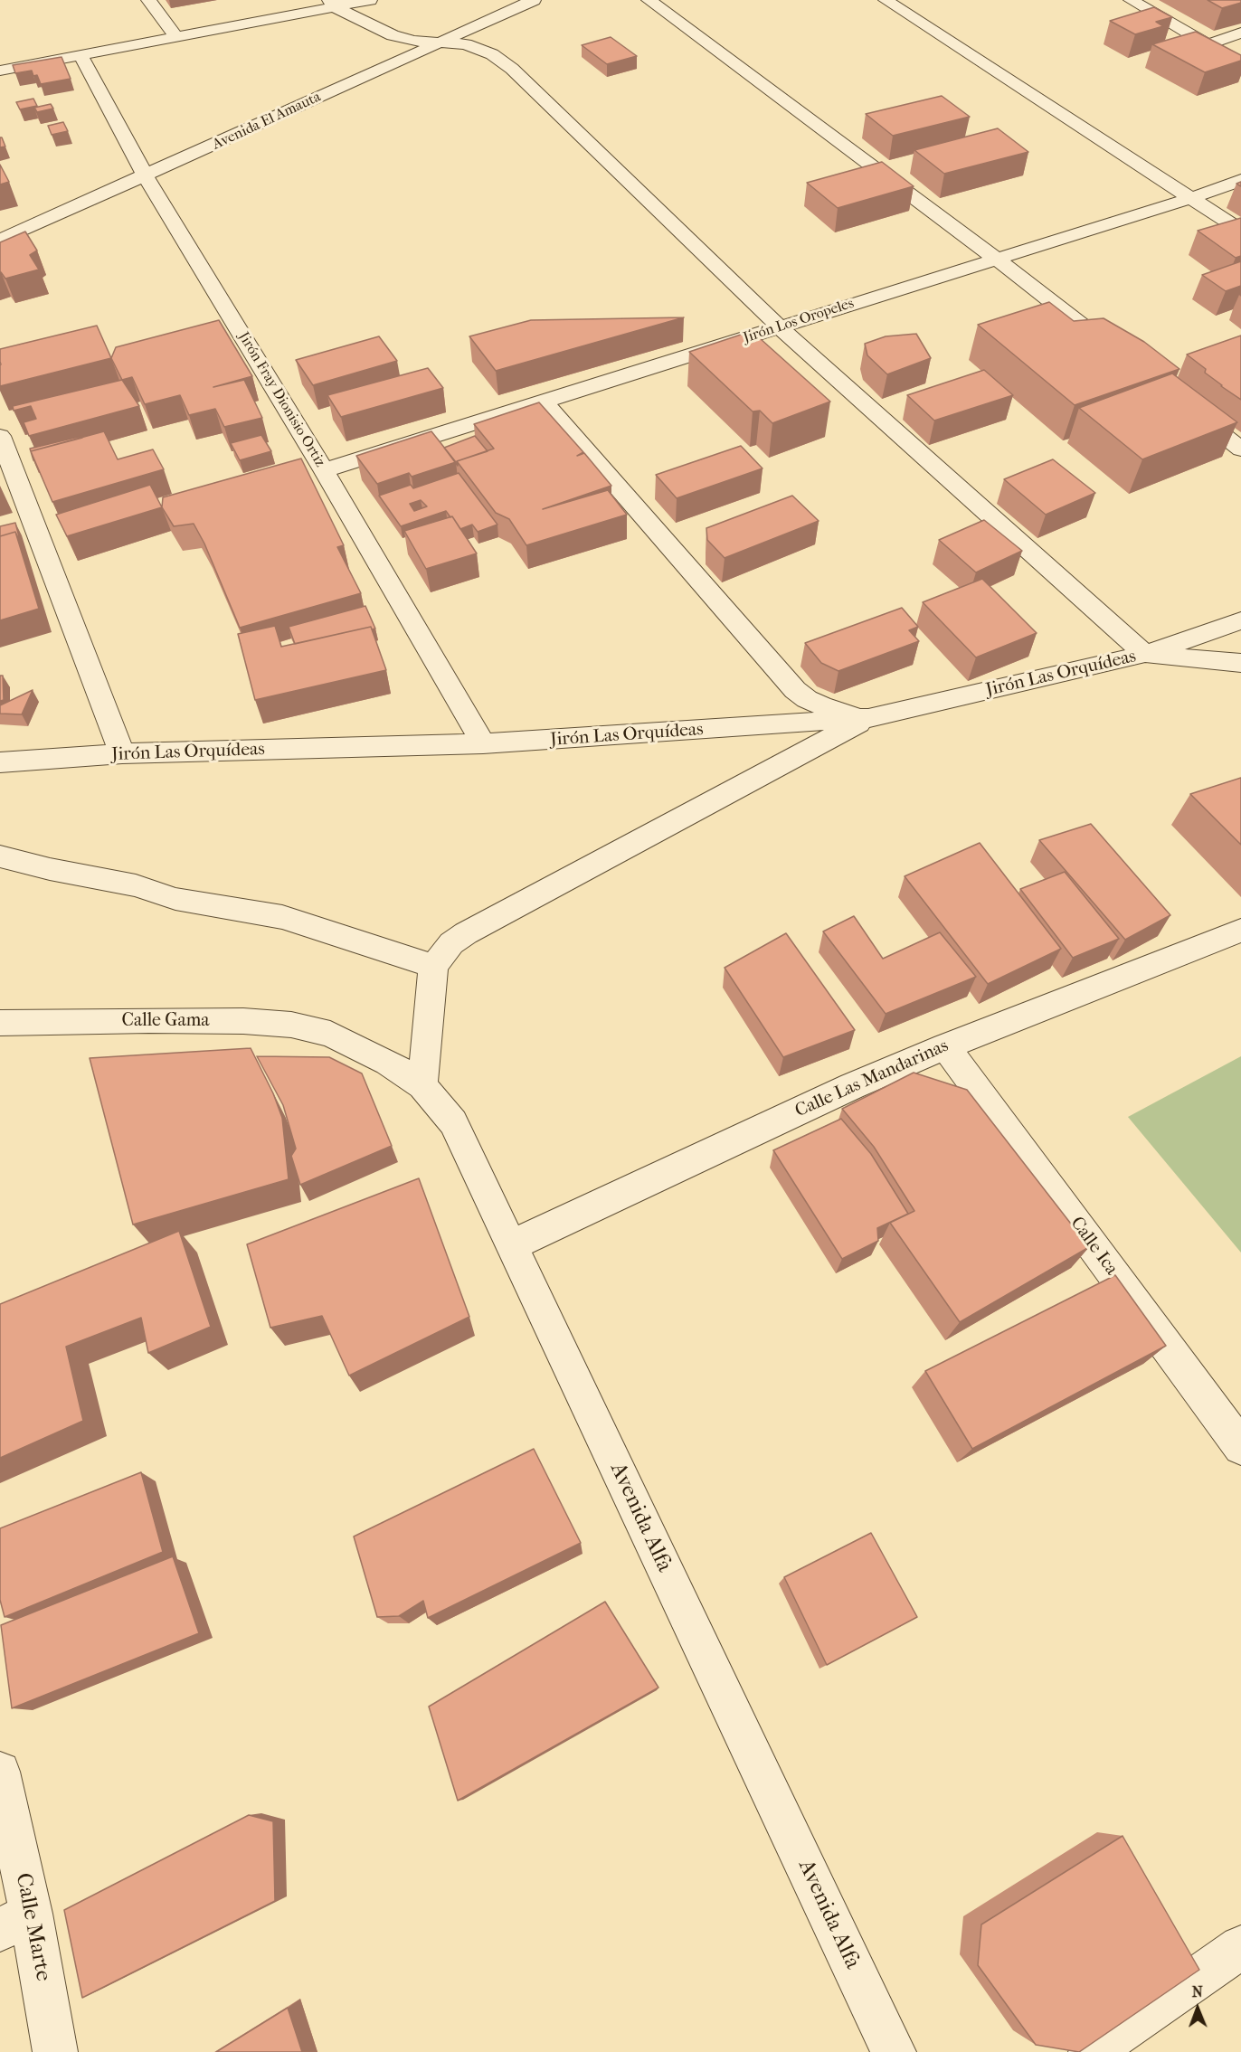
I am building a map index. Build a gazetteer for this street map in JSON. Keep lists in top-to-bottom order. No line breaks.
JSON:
{"streets":{"street":["Avenida El Amauta","Jirón Los Oropeles","Jirón Fray Dionisio Ortiz","Jirón Las Orquídeas","Calle Gama","Calle Las Mandarinas","Calle Ica","Avenida Alfa","Calle Marte"]},"crossings":[["Avenida El Amauta","Jirón Fray Dionisio Ortiz"],["Jirón Los Oropeles","Jirón Fray Dionisio Ortiz"],["Jirón Fray Dionisio Ortiz","Jirón Las Orquídeas"],["Calle Gama","Avenida Alfa"],["Calle Las Mandarinas","Calle Ica"],["Calle Las Mandarinas","Avenida Alfa"]],"north":"top"}
